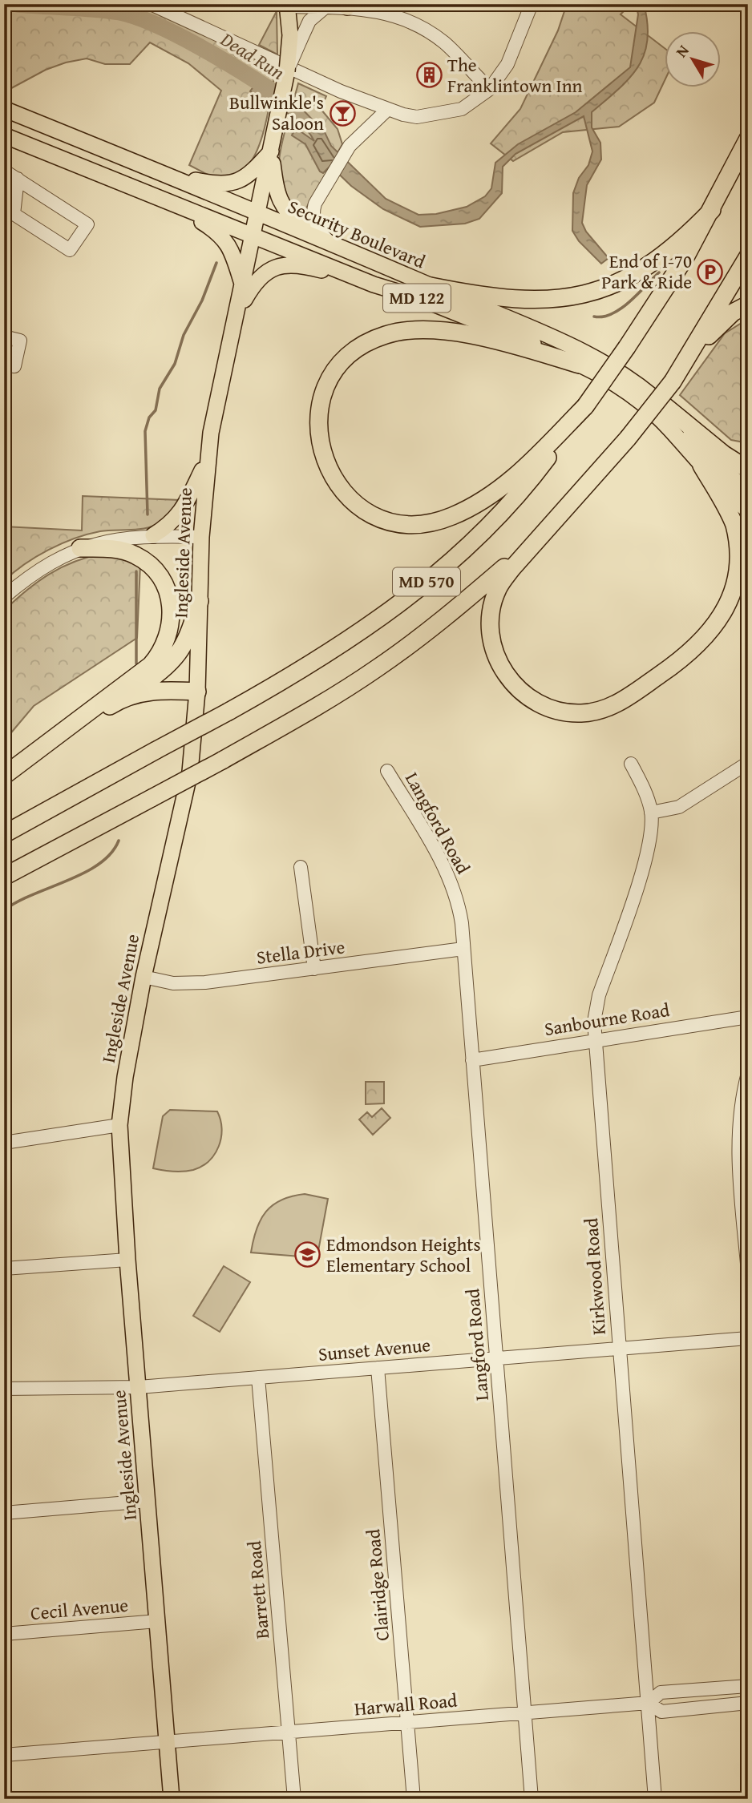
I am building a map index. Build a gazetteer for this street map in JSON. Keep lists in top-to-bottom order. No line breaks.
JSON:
{"streets":{"highway":["MD 570"],"main road":["Security Boulevard","MD 122","Ingleside Avenue"],"street":["Langford Road","Stella Drive","Sanbourne Road","Kirkwood Road","Sunset Avenue","Clairidge Road","Barrett Road","Cecil Avenue","Harwall Road"]},"crossings":[["Security Boulevard","Ingleside Avenue"],["Ingleside Avenue","Stella Drive"],["Ingleside Avenue","Sunset Avenue"],["Ingleside Avenue","Cecil Avenue"],["Ingleside Avenue","Harwall Road"],["Langford Road","Stella Drive"],["Langford Road","Sanbourne Road"],["Langford Road","Sunset Avenue"],["Langford Road","Harwall Road"],["Sanbourne Road","Kirkwood Road"],["Kirkwood Road","Sunset Avenue"],["Kirkwood Road","Harwall Road"],["Sunset Avenue","Clairidge Road"],["Sunset Avenue","Barrett Road"],["Clairidge Road","Harwall Road"],["Barrett Road","Harwall Road"]],"water":["Dead Run"],"places":{"building":["The Franklintown Inn"],"bar":["Bullwinkle's Saloon"],"parking":["End of I-70 Park & Ride"],"school or university":["Edmondson Heights Elementary School"]},"north":"top left"}
